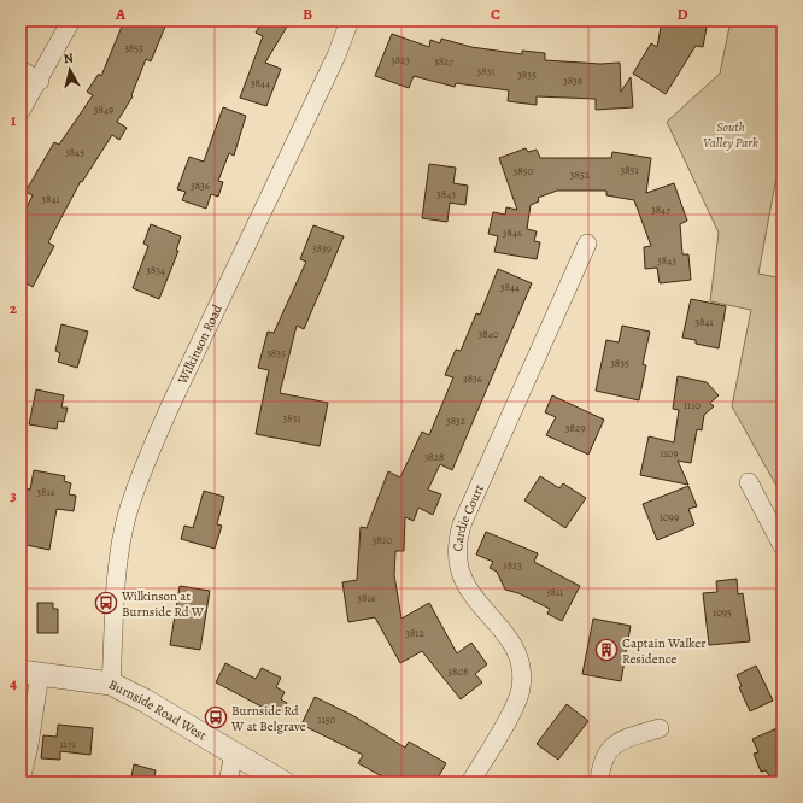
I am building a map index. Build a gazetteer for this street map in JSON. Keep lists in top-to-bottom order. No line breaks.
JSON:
{"streets":{"street":["Wilkinson Road","Cardie Court","Burnside Road West"]},"crossings":[["Wilkinson Road","Burnside Road West"]],"parks":["South Valley Park"],"places":{"bus stop":["Wilkinson at Burnside Rd W","Burnside Rd W at Belgrave"],"building":["Captain Walker Residence"]},"house_numbers":["3853","3823","3827","3831","3835","3839","3844","3849","3845","3851","3850","3852","3836","3843","3841","3847","3846","3839","3843","3834","3844","3841","3840","3835","3835","3836","1110","3831","3832","3829","1109","3828","3816","1099","3820","3823","3811","3816","1095","3812","3808","1150","1171"],"north":"top","grid":{"columns":["A","B","C","D"],"rows":["1","2","3","4"]}}
